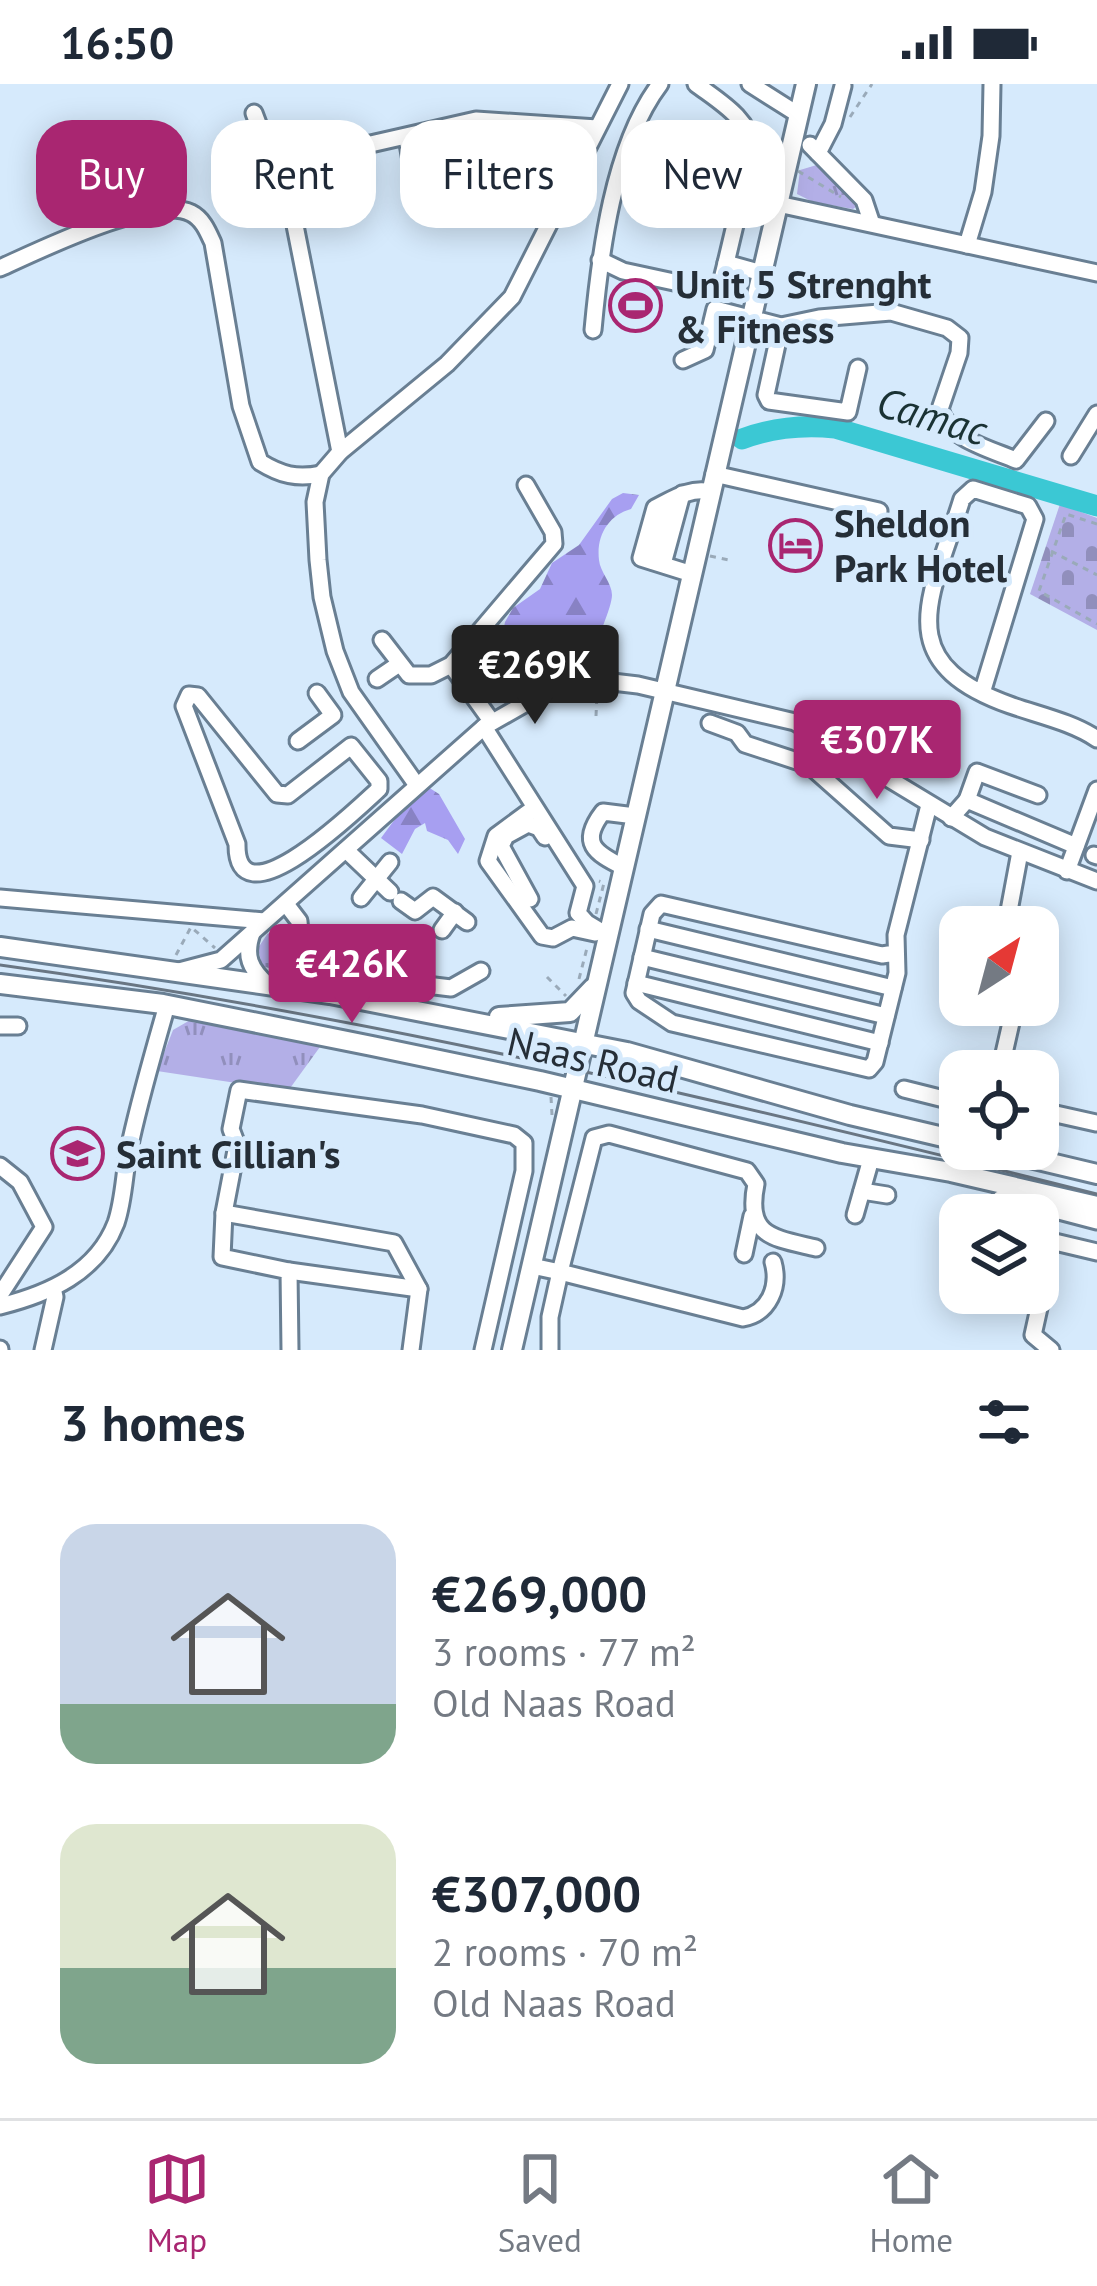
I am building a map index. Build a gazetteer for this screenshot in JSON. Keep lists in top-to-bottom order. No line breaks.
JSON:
{"streets":{"main road":["Naas Road"]},"water":["Camac"],"places":{"sports":["Unit 5 Strenght & Fitness"],"hotel":["Sheldon Park Hotel"],"school or university":["Saint Cillian's"]},"north":"top right","page":{"status":"16:50","chip":["Buy","Rent","Filters","New"],"price":["€269K","€307K","€426K"],"heading":"3 homes","list":[{"name":"€269,000","note":"3 rooms · 77 m² · Old Naas Road"},{"name":"€307,000","note":"2 rooms · 70 m² · Old Naas Road"}],"tabs":["Map","Saved","Home"]}}
